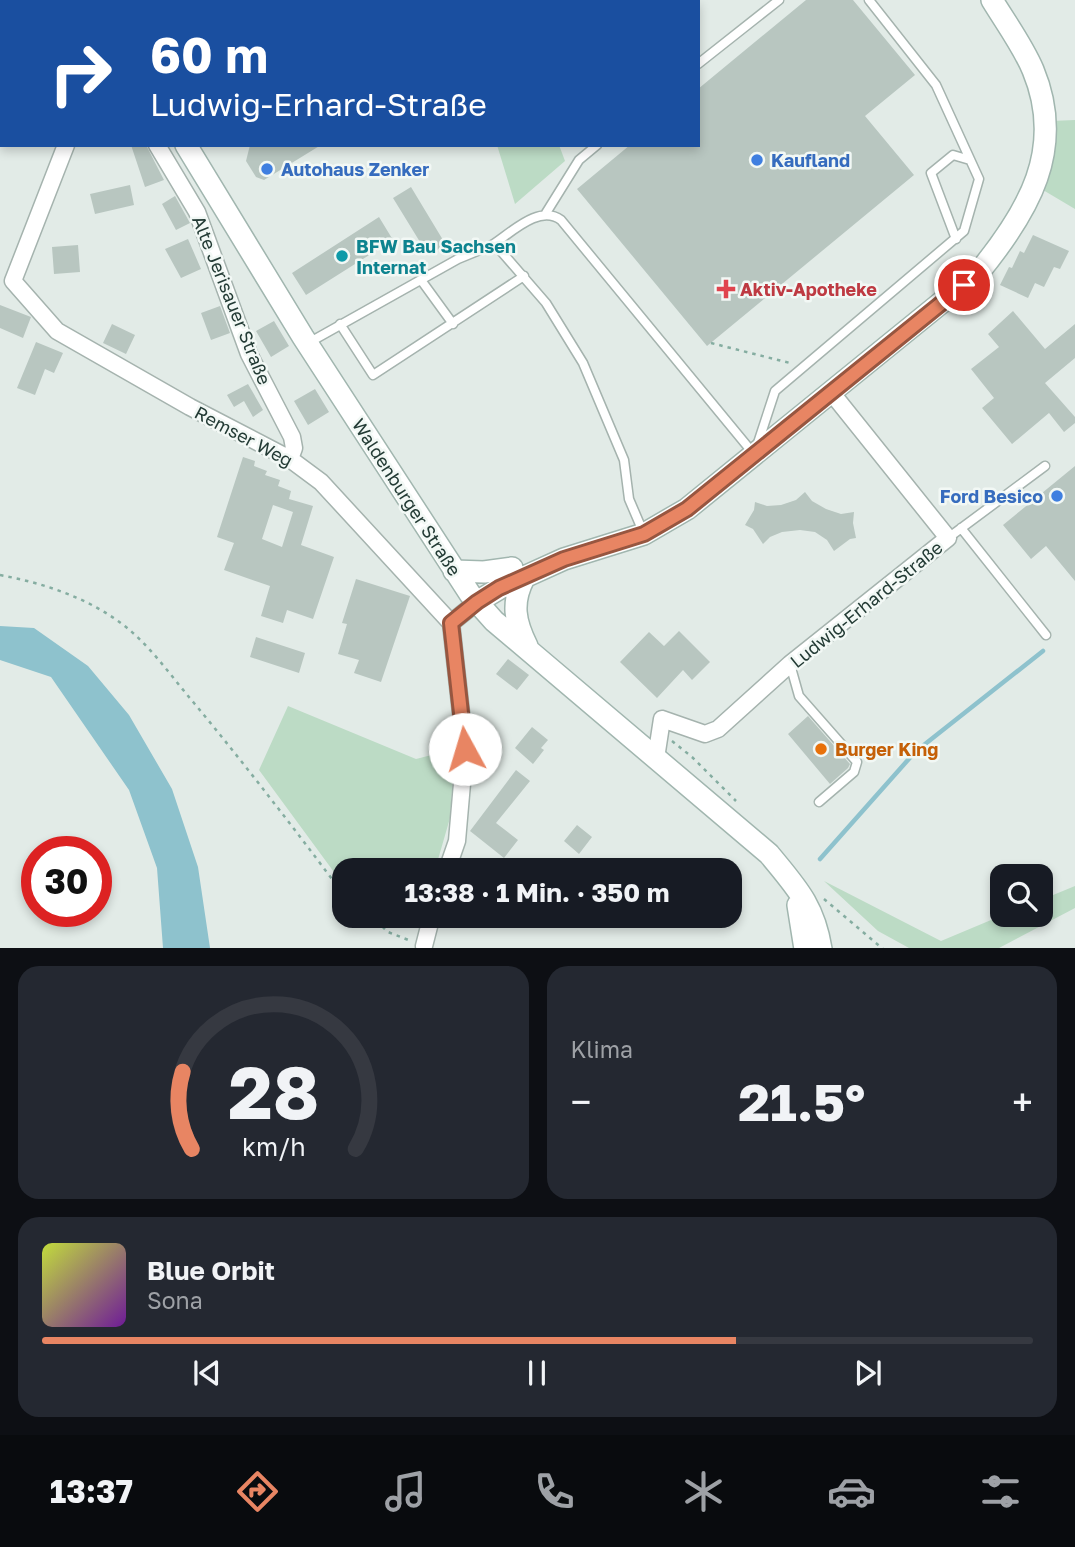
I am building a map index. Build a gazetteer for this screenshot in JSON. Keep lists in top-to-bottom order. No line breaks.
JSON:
{"streets":{"street":["Alte Jerisauer Straße","Remser Weg","Waldenburger Straße","Ludwig-Erhard-Straße"]},"crossings":[["Alte Jerisauer Straße","Remser Weg"],["Waldenburger Straße","Ludwig-Erhard-Straße"]],"places":{"other":["Kaufland","Autohaus Zenker","BFW Bau Sachsen Internat","Ford Besico","Burger King"],"health":["Aktiv-Apotheke"]},"page":{"turn":["60 m","Ludwig-Erhard-Straße"],"limit":"30","trip":"13:38 · 1 Min. · 350 m","tile":"Klima","heat":["−","21.5°","+"],"song":["Blue Orbit","Sona"],"tabs":"13:37","gauge":["28","km/h"]}}
